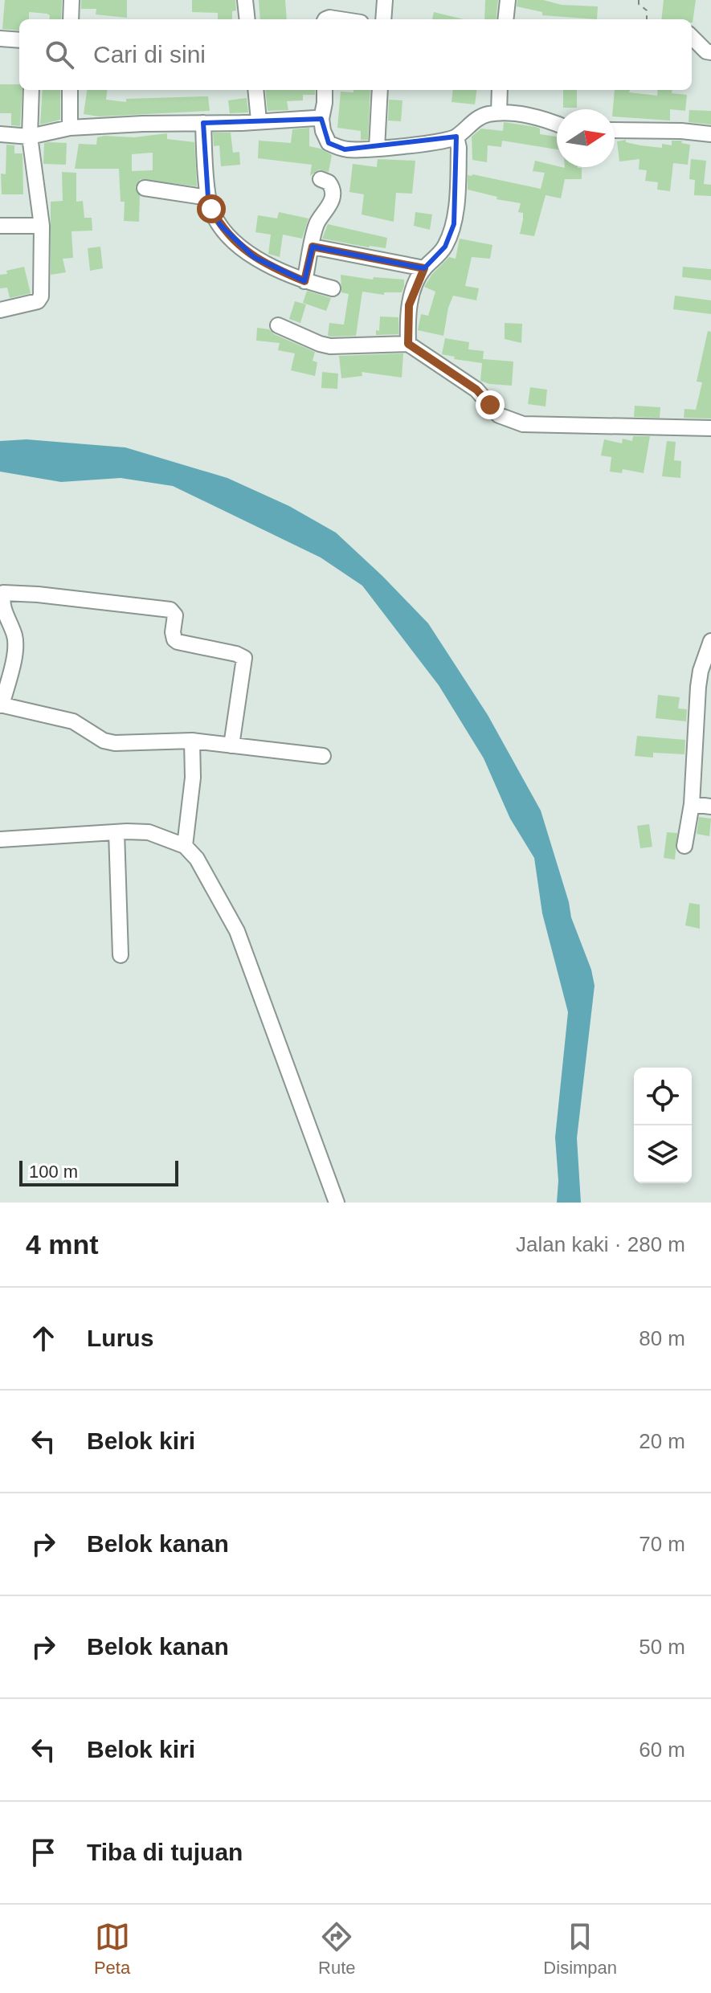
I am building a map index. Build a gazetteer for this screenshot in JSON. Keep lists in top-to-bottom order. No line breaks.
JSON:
{"scale_bar":"100 m","north":"right","page":{"search":"Cari di sini","scale":"100 m","heading":["4 mnt","Jalan kaki · 280 m"],"list":[["Lurus","80 m"],["Belok kiri","20 m"],["Belok kanan","70 m"],["Belok kanan","50 m"],["Belok kiri","60 m"],"Tiba di tujuan"],"nav":["Peta","Rute","Disimpan"]}}
